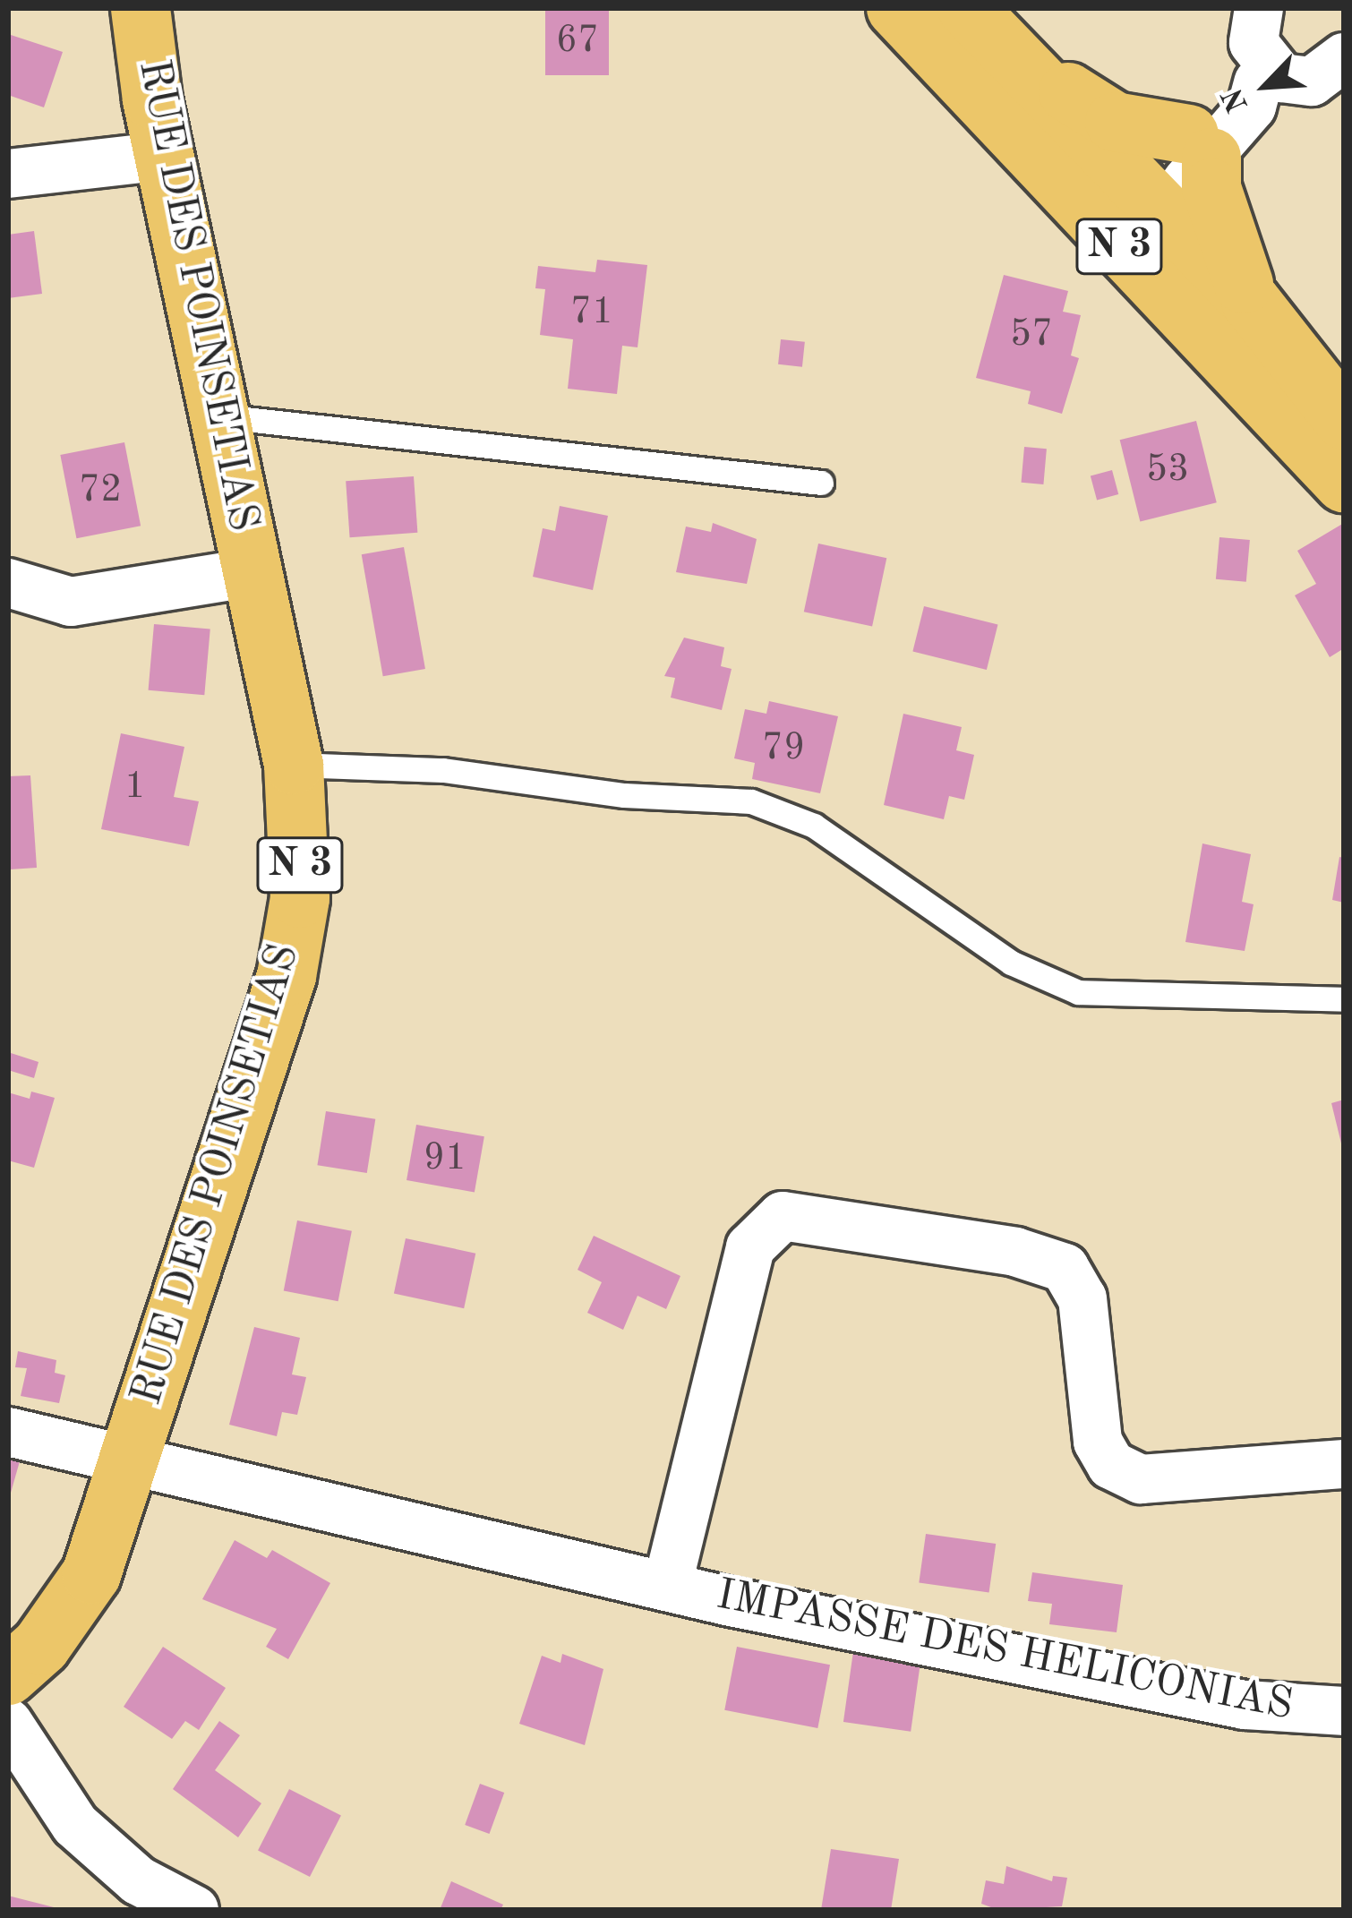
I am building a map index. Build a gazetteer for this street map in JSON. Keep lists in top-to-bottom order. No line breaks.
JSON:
{"streets":{"main road":["N 3","RUE DES POINSETIAS"],"street":["IMPASSE DES HELICONIAS"]},"crossings":[["RUE DES POINSETIAS","IMPASSE DES HELICONIAS"]],"house_numbers":["67","71","57","53","72","79","1","91"],"north":"bottom left"}
